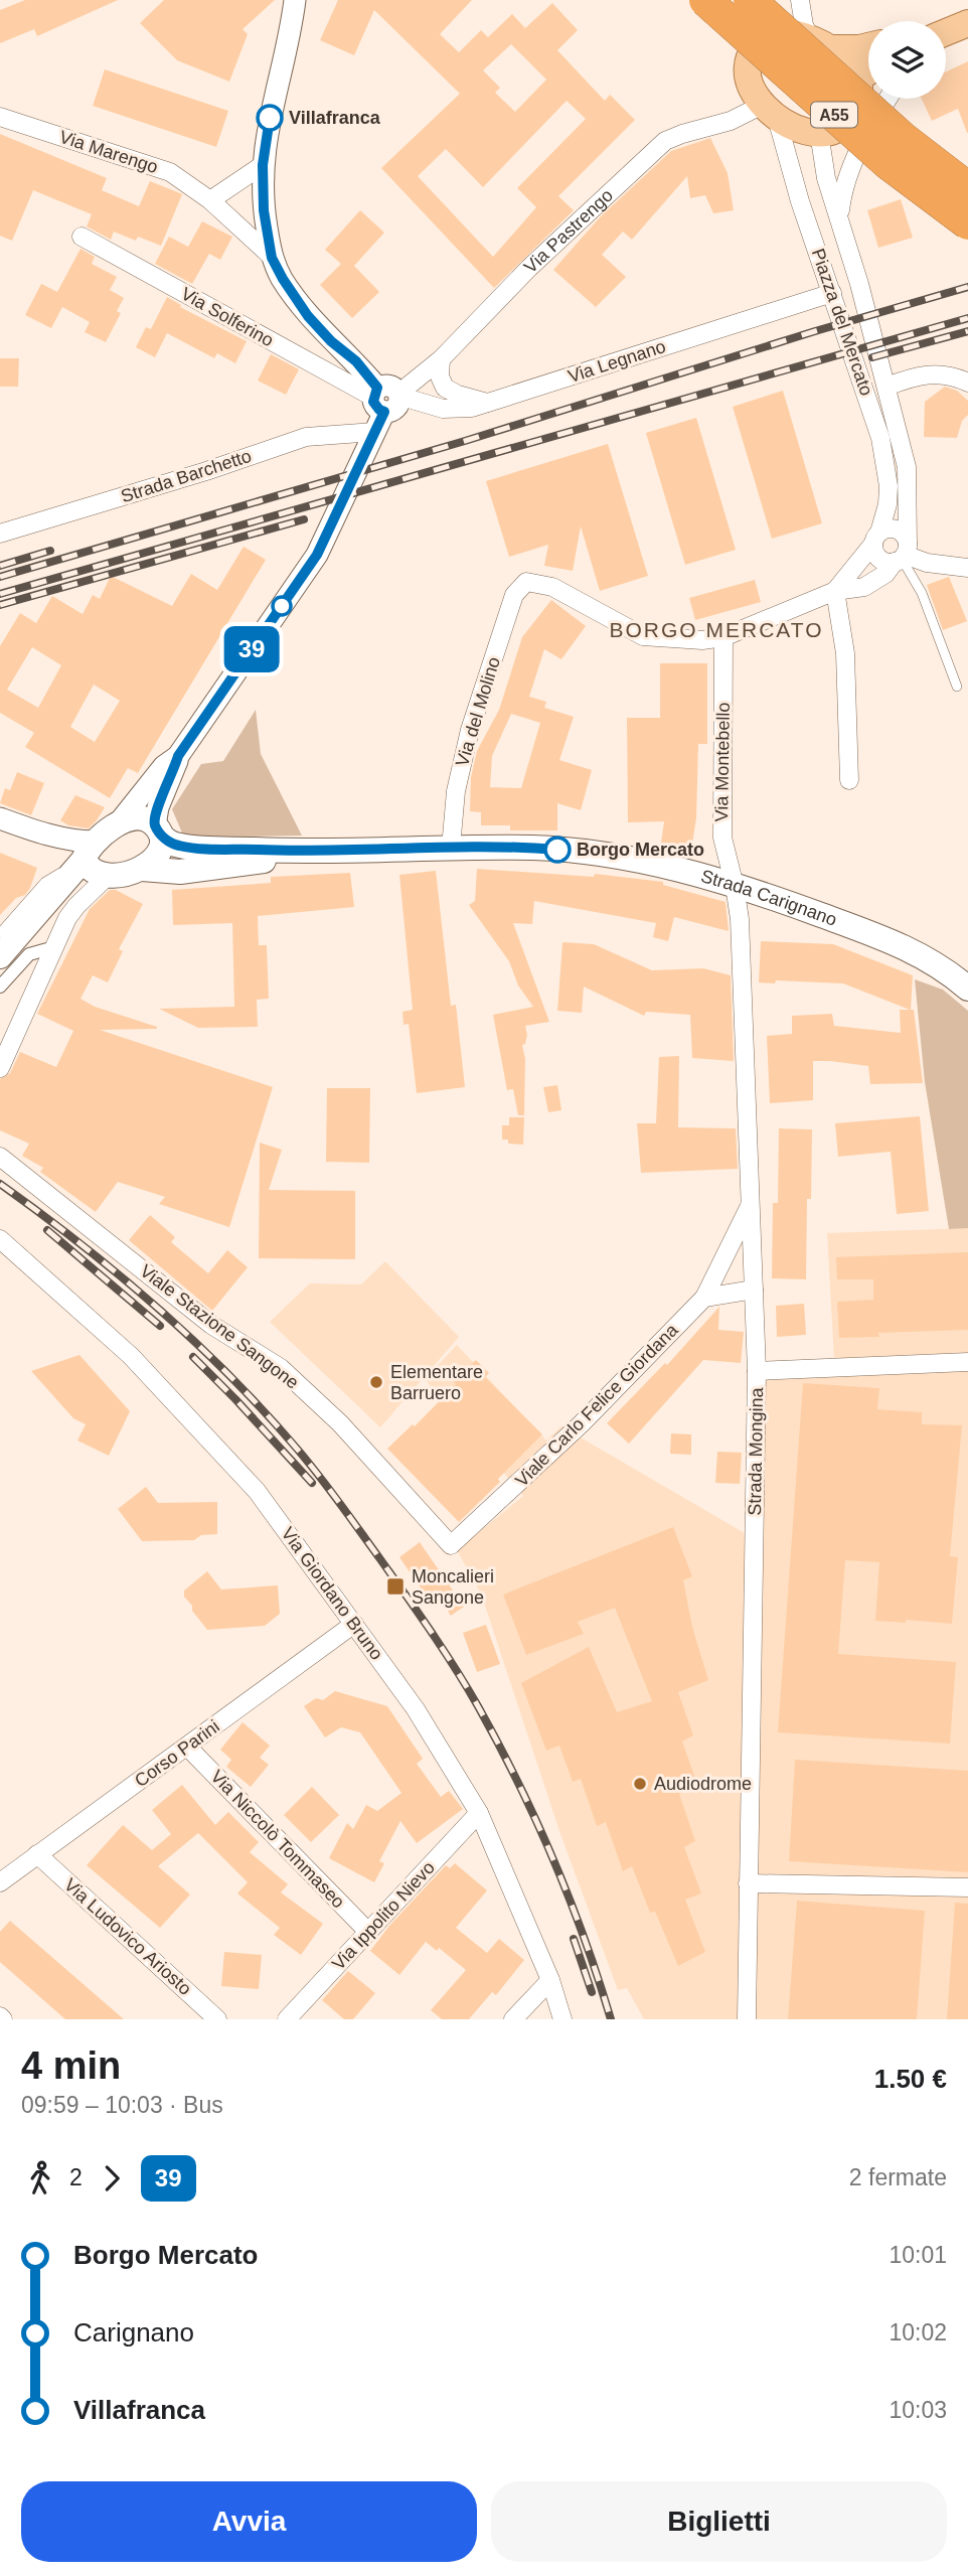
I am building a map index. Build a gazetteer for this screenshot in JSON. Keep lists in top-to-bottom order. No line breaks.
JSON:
{"streets":{"highway":["A55"],"main road":["Via Pastrengo","Strada Carignano"],"street":["Via Marengo","Via Solferino","Piazza del Mercato","Via Legnano","Strada Barchetto","Via del Molino","Via Montebello","Viale Stazione Sangone","Viale Carlo Felice Giordana","Strada Mongina","Via Giordano Bruno","Corso Parini","Via Niccolò Tommaseo","Via Ippolito Nievo","Via Ludovico Ariosto"]},"crossings":[["Via Pastrengo","Via Solferino"],["Via Pastrengo","Piazza del Mercato"],["Via Pastrengo","Via Legnano"],["Via Pastrengo","Strada Barchetto"],["Via Pastrengo","Strada Carignano"],["Via Solferino","Via Legnano"],["Piazza del Mercato","Via Legnano"],["Piazza del Mercato","Via del Molino"],["Piazza del Mercato","Via Montebello"],["Via del Molino","Strada Carignano"],["Via Montebello","Strada Carignano"],["Via Montebello","Strada Mongina"],["Strada Carignano","Strada Mongina"],["Viale Stazione Sangone","Viale Carlo Felice Giordana"],["Viale Carlo Felice Giordana","Strada Mongina"],["Via Giordano Bruno","Corso Parini"],["Via Giordano Bruno","Via Ippolito Nievo"],["Corso Parini","Via Niccolò Tommaseo"],["Corso Parini","Via Ludovico Ariosto"],["Via Niccolò Tommaseo","Via Ippolito Nievo"]],"districts":["BORGO MERCATO"],"places":{"other":["Villafranca","Borgo Mercato","Elementare Barruero","Audiodrome"],"transit":["Moncalieri Sangone"]},"lines":["bus line 39"],"page":{"on_map":"39","heading":["4 min","09:59 – 10:03 · Bus","1.50 €"],"legs":["2","39","2 fermate"],"list":[{"name":"Borgo Mercato","value":"10:01"},{"name":"Carignano","value":"10:02"},{"name":"Villafranca","value":"10:03"}],"buttons":["Avvia","Biglietti"]}}
